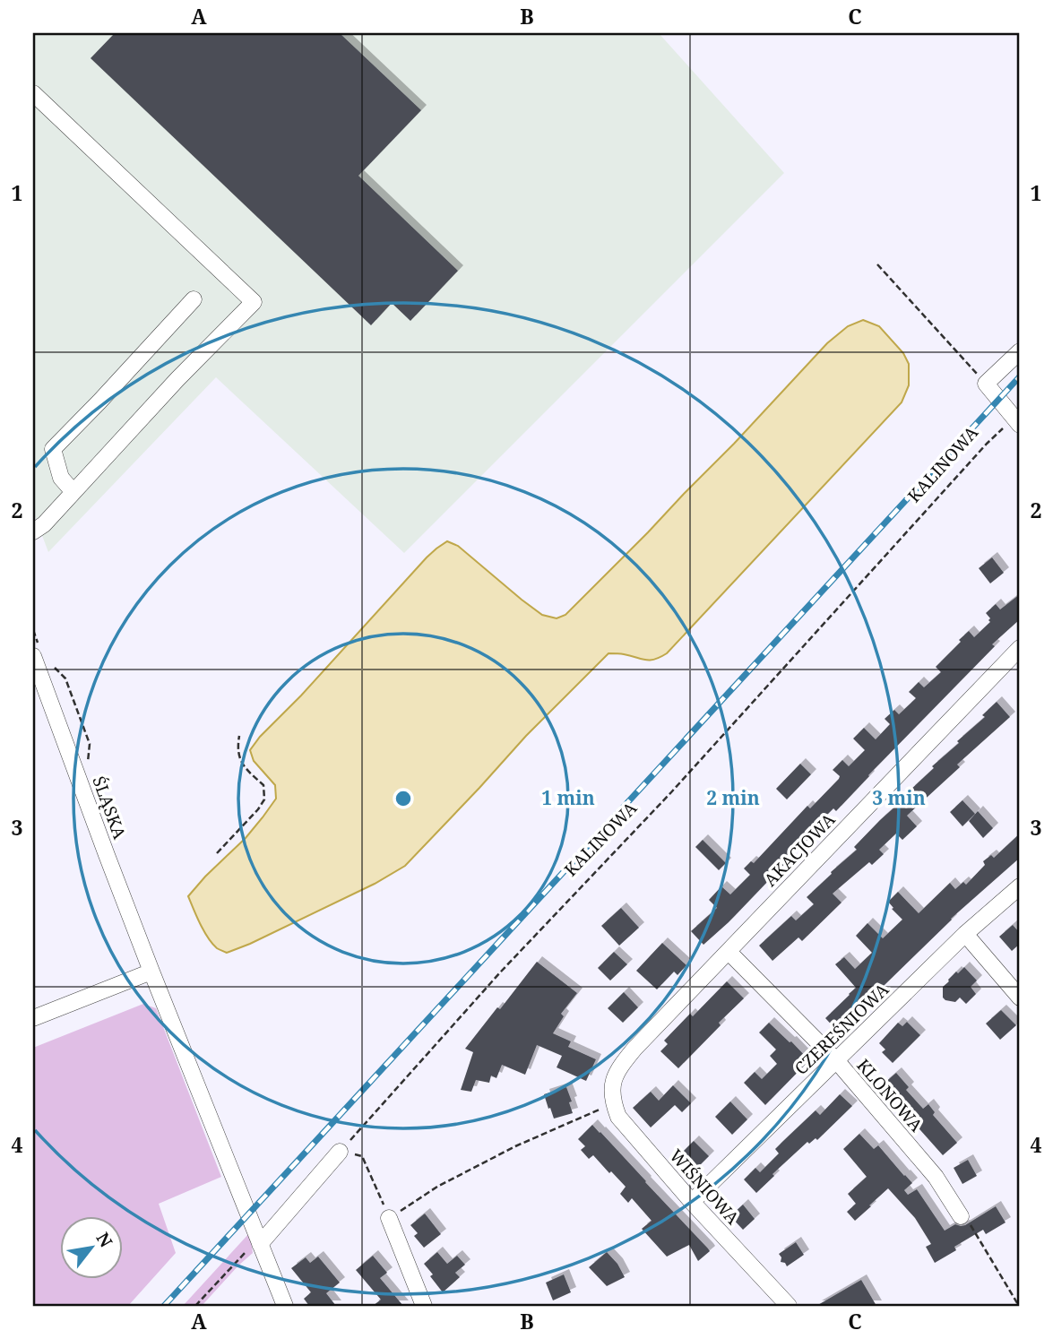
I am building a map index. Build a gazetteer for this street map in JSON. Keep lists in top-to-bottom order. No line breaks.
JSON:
{"streets":{"street":["ŚLĄSKA","AKACJOWA","CZEREŚNIOWA","KLONOWA","WIŚNIOWA"],"path":["KALINOWA"]},"crossings":[["AKACJOWA","KLONOWA"],["AKACJOWA","WIŚNIOWA"],["CZEREŚNIOWA","KLONOWA"],["CZEREŚNIOWA","WIŚNIOWA"]],"north":"top right","grid":{"columns":["A","B","C"],"rows":["1","2","3","4"]},"rings":["1 min","2 min","3 min"]}
